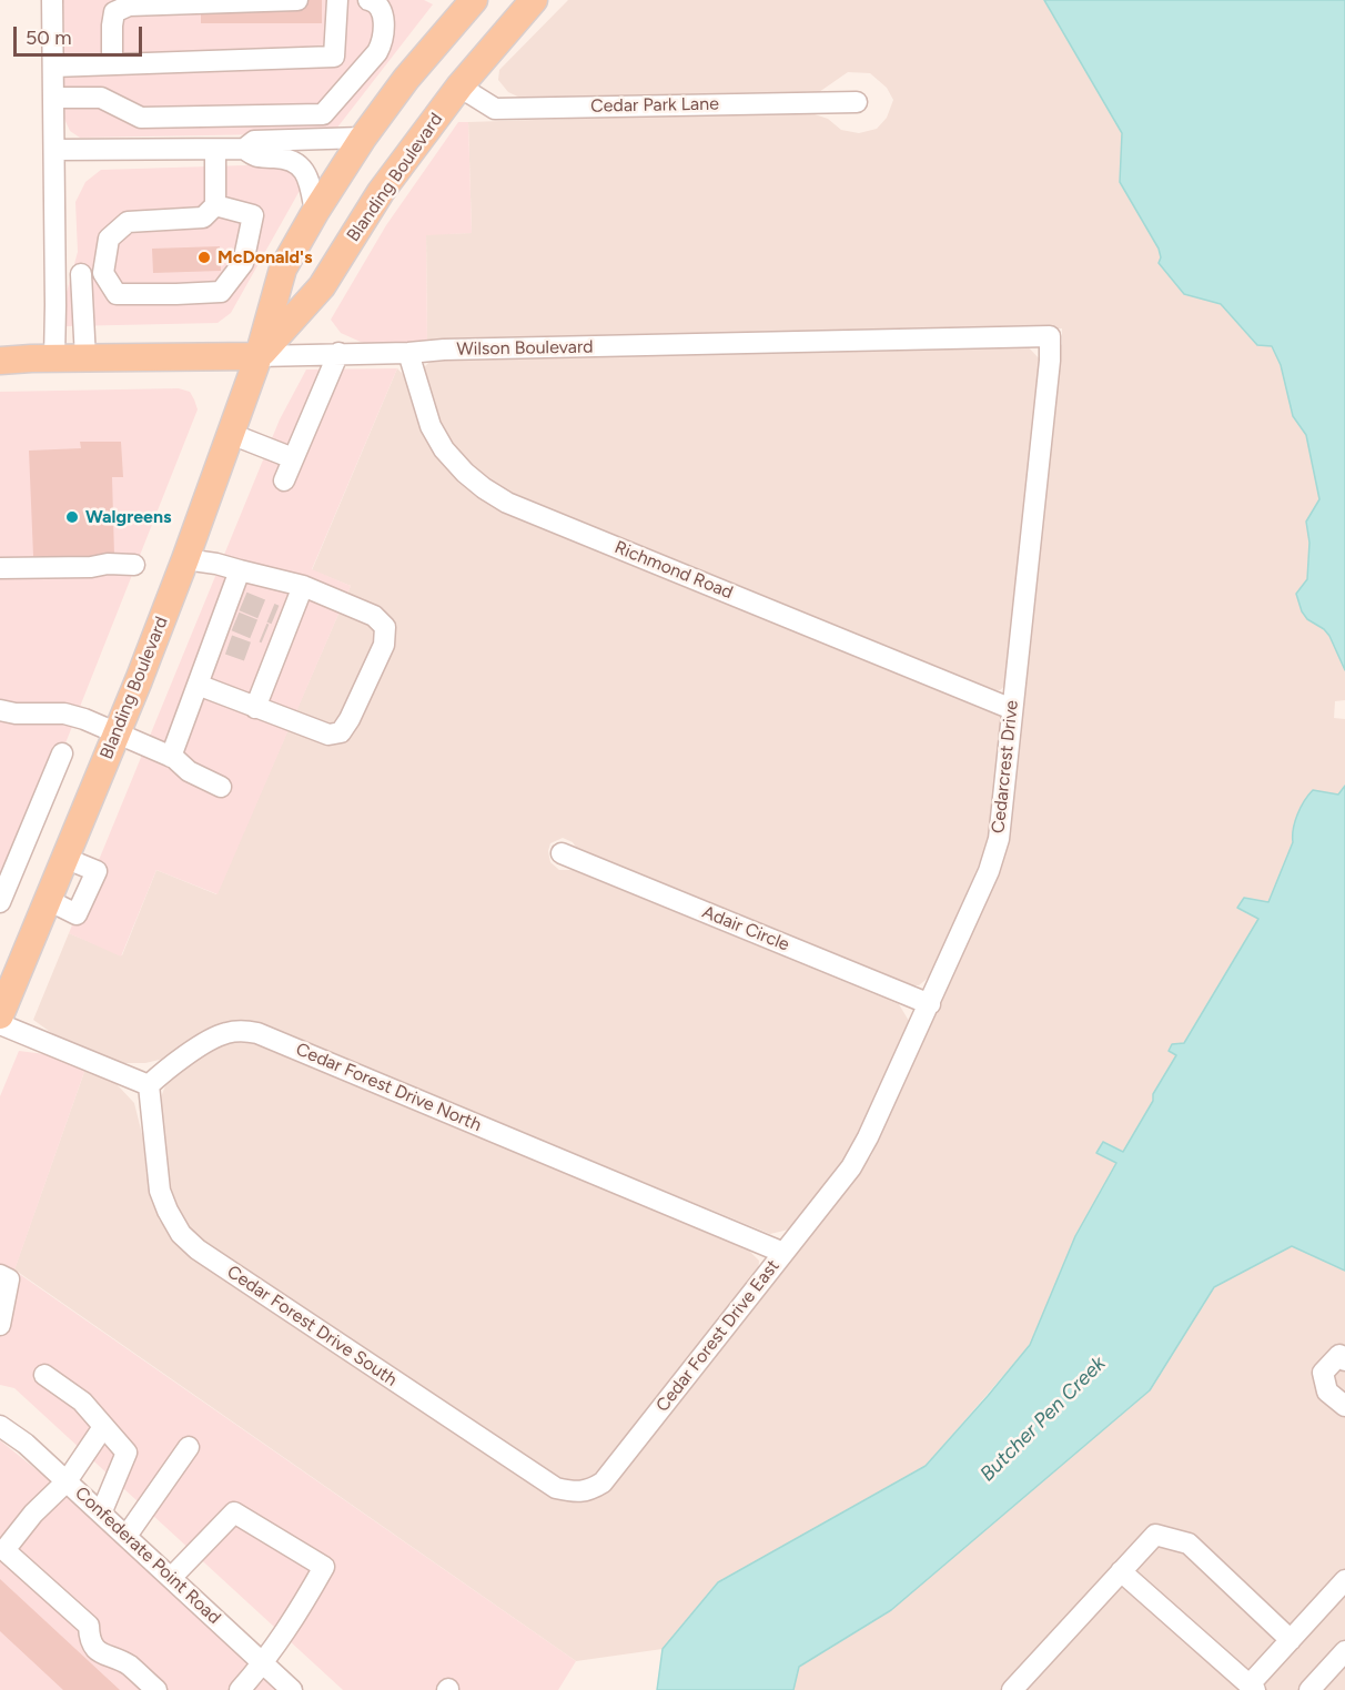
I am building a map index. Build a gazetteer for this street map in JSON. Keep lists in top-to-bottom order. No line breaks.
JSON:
{"streets":{"main road":["Blanding Boulevard","Wilson Boulevard"],"street":["Cedar Park Lane","Richmond Road","Cedarcrest Drive","Adair Circle","Cedar Forest Drive North","Cedar Forest Drive South","Cedar Forest Drive East","Confederate Point Road"]},"crossings":[["Cedar Park Lane","Blanding Boulevard"],["Blanding Boulevard","Wilson Boulevard"],["Wilson Boulevard","Richmond Road"],["Wilson Boulevard","Cedarcrest Drive"],["Richmond Road","Cedarcrest Drive"],["Cedarcrest Drive","Adair Circle"],["Cedarcrest Drive","Cedar Forest Drive East"],["Cedar Forest Drive North","Cedar Forest Drive South"],["Cedar Forest Drive North","Cedar Forest Drive East"],["Cedar Forest Drive South","Cedar Forest Drive East"]],"water":["Butcher Pen Creek"],"places":["McDonald's","Walgreens"],"scale_bar":"50 m"}
